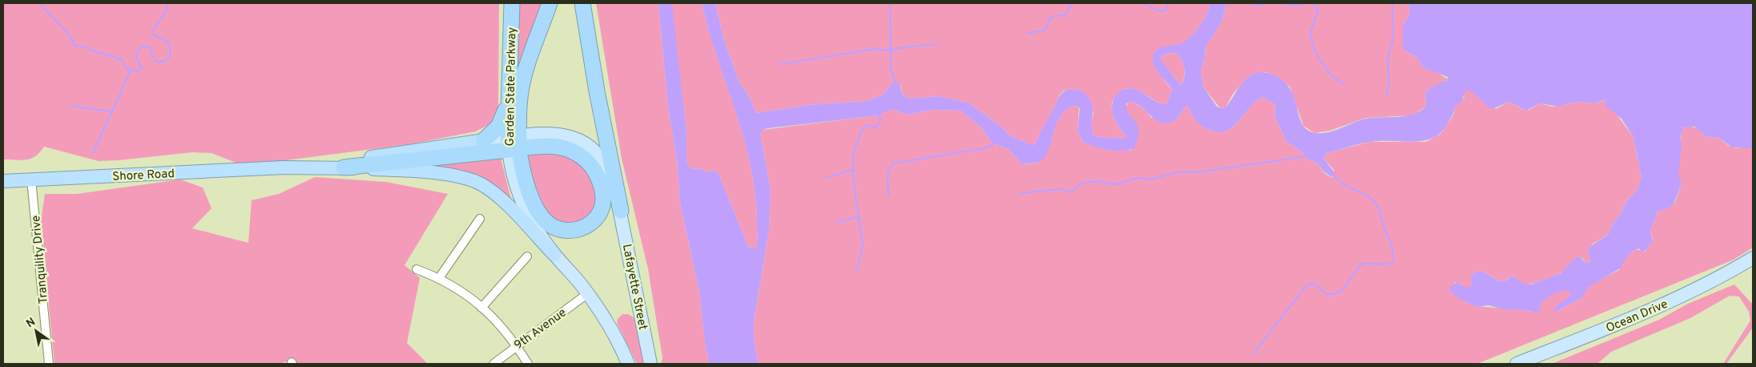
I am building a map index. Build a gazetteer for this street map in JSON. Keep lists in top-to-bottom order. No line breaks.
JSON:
{"streets":{"highway":["Garden State Parkway","Shore Road"],"main road":["Lafayette Street","Ocean Drive"],"street":["Tranquility Drive","9th Avenue"]},"crossings":[["Garden State Parkway","Shore Road"],["Garden State Parkway","Lafayette Street"],["Shore Road","Tranquility Drive"],["Shore Road","Lafayette Street"]],"north":"top left"}
